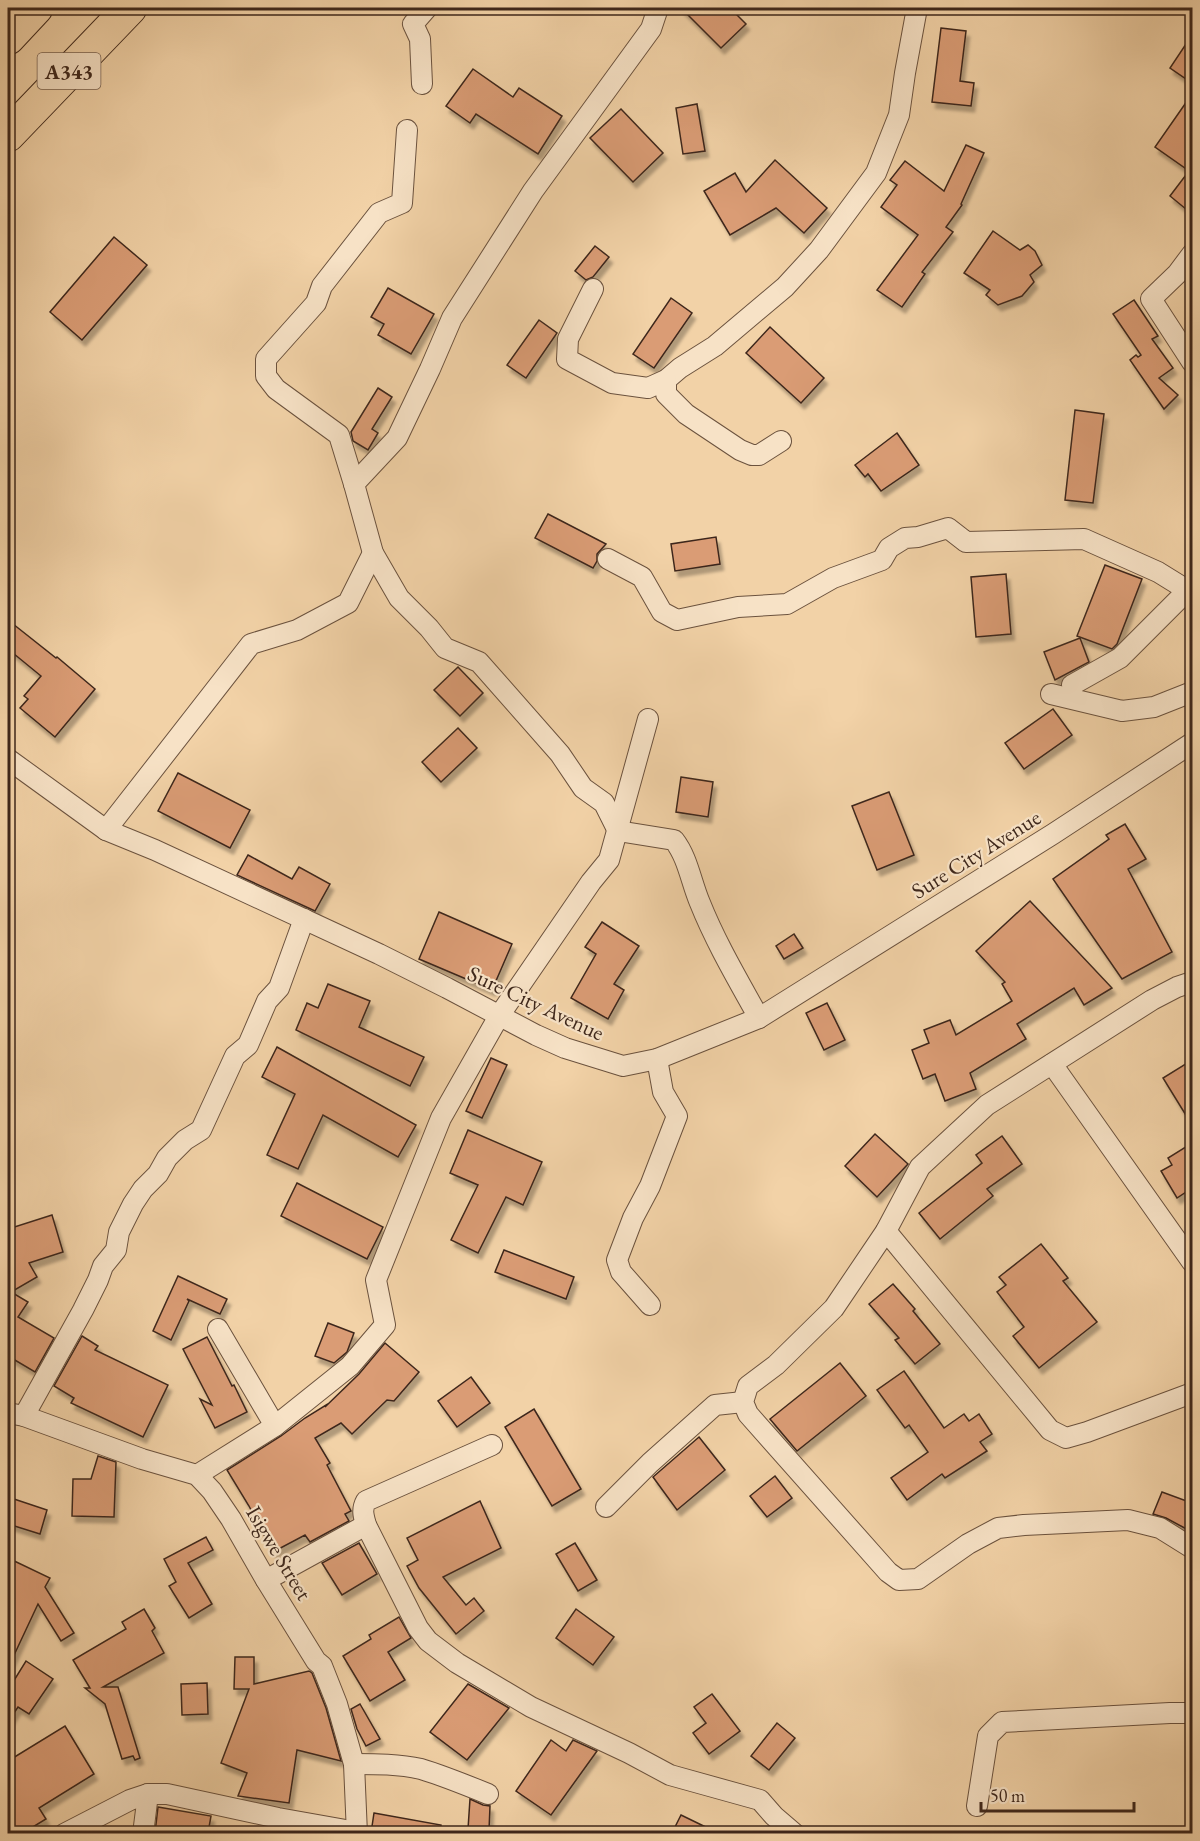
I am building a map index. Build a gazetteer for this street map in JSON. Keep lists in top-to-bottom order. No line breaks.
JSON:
{"streets":{"highway":["A343"],"street":["Sure City Avenue","Isigwe Street"]},"scale_bar":"50 m"}
